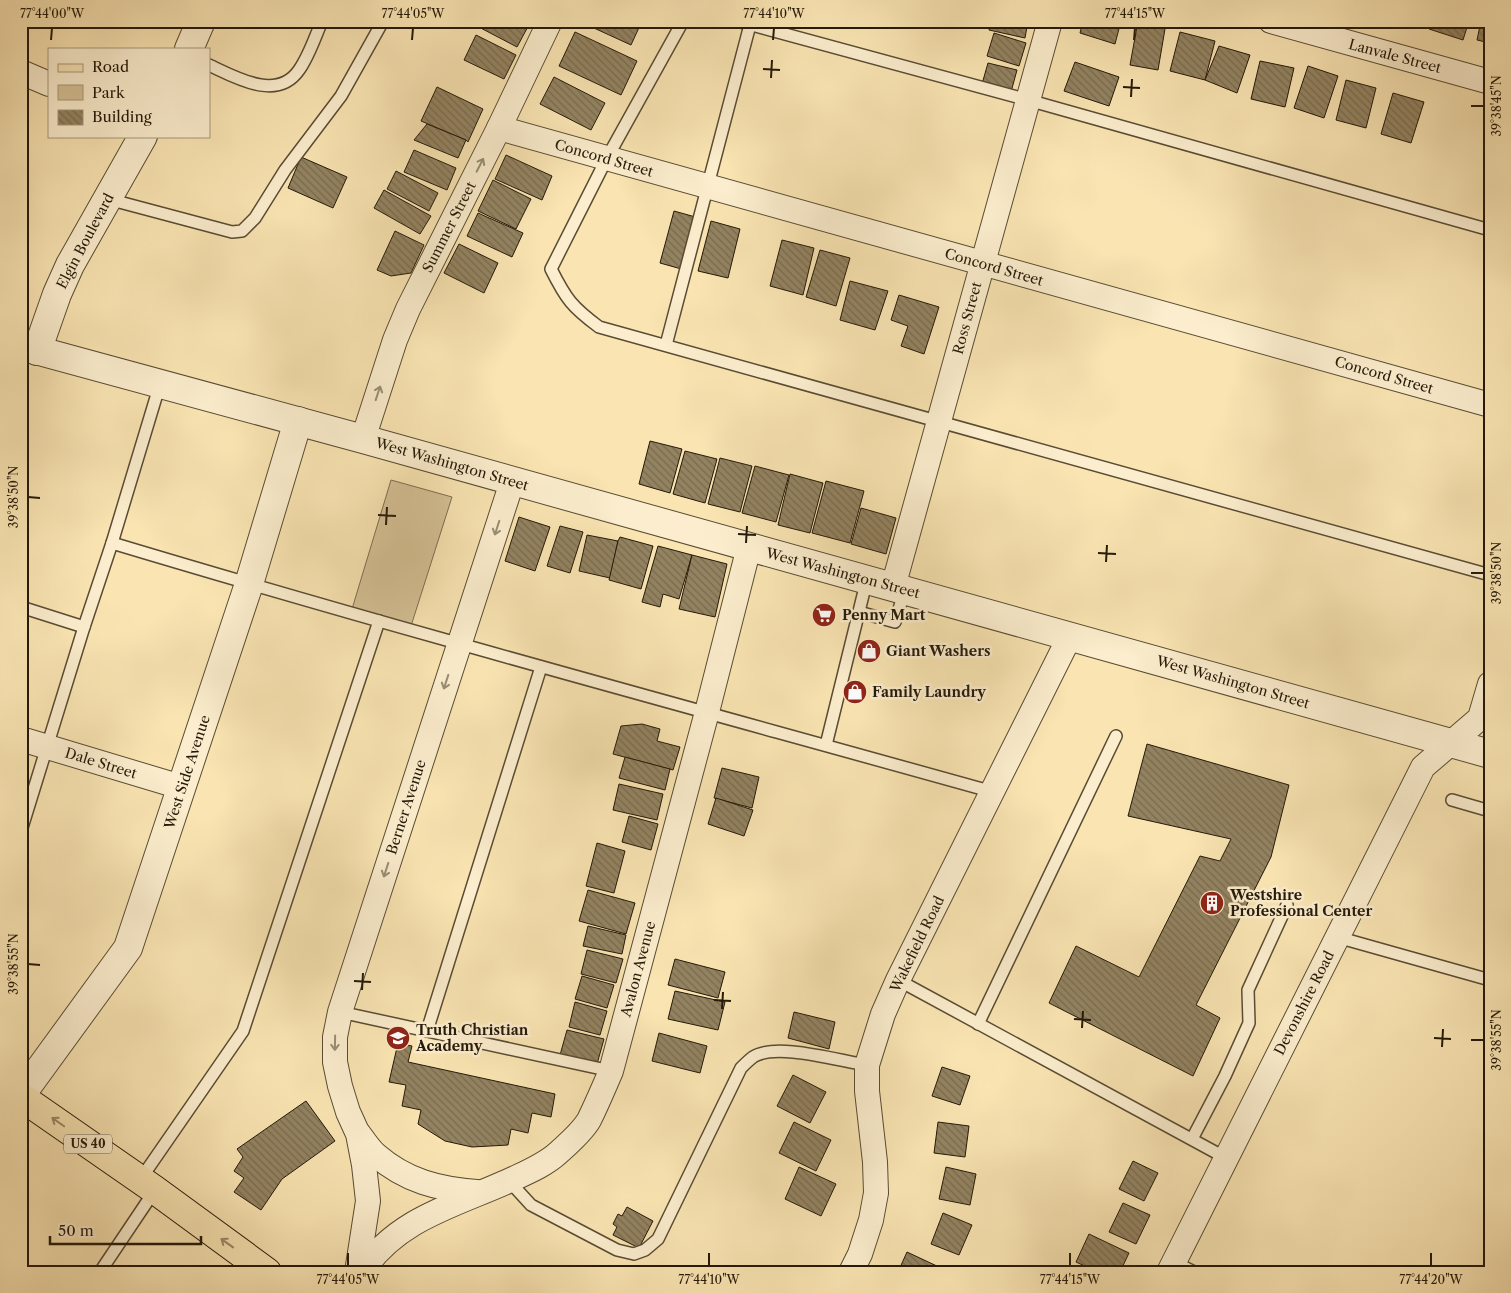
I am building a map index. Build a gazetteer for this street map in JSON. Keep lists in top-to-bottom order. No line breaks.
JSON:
{"streets":{"main road":["US 40"],"street":["Lanvale Street","Concord Street","Summer Street","Elgin Boulevard","Ross Street","West Washington Street","Dale Street","West Side Avenue","Berner Avenue","Wakefield Road","Avalon Avenue","Devonshire Road"]},"crossings":[["Concord Street","Summer Street"],["Concord Street","Ross Street"],["Summer Street","West Washington Street"],["Elgin Boulevard","West Washington Street"],["Ross Street","West Washington Street"],["West Washington Street","West Side Avenue"],["West Washington Street","Berner Avenue"],["West Washington Street","Wakefield Road"],["West Washington Street","Avalon Avenue"],["West Washington Street","Devonshire Road"],["Dale Street","West Side Avenue"],["West Side Avenue","US 40"],["Berner Avenue","Avalon Avenue"]],"one_way":["Summer Street","Berner Avenue"],"places":{"supermarket":["Penny Mart"],"shop":["Giant Washers","Family Laundry"],"building":["Westshire Professional Center"],"school or university":["Truth Christian Academy"]},"legend":["Road","Park","Building"],"scale_bar":"50 m","coordinates":["77°44'00\"W","77°44'05\"W","77°44'10\"W","77°44'15\"W","39°38'45\"N","39°38'50\"N","39°38'55\"N","77°44'20\"W"]}
